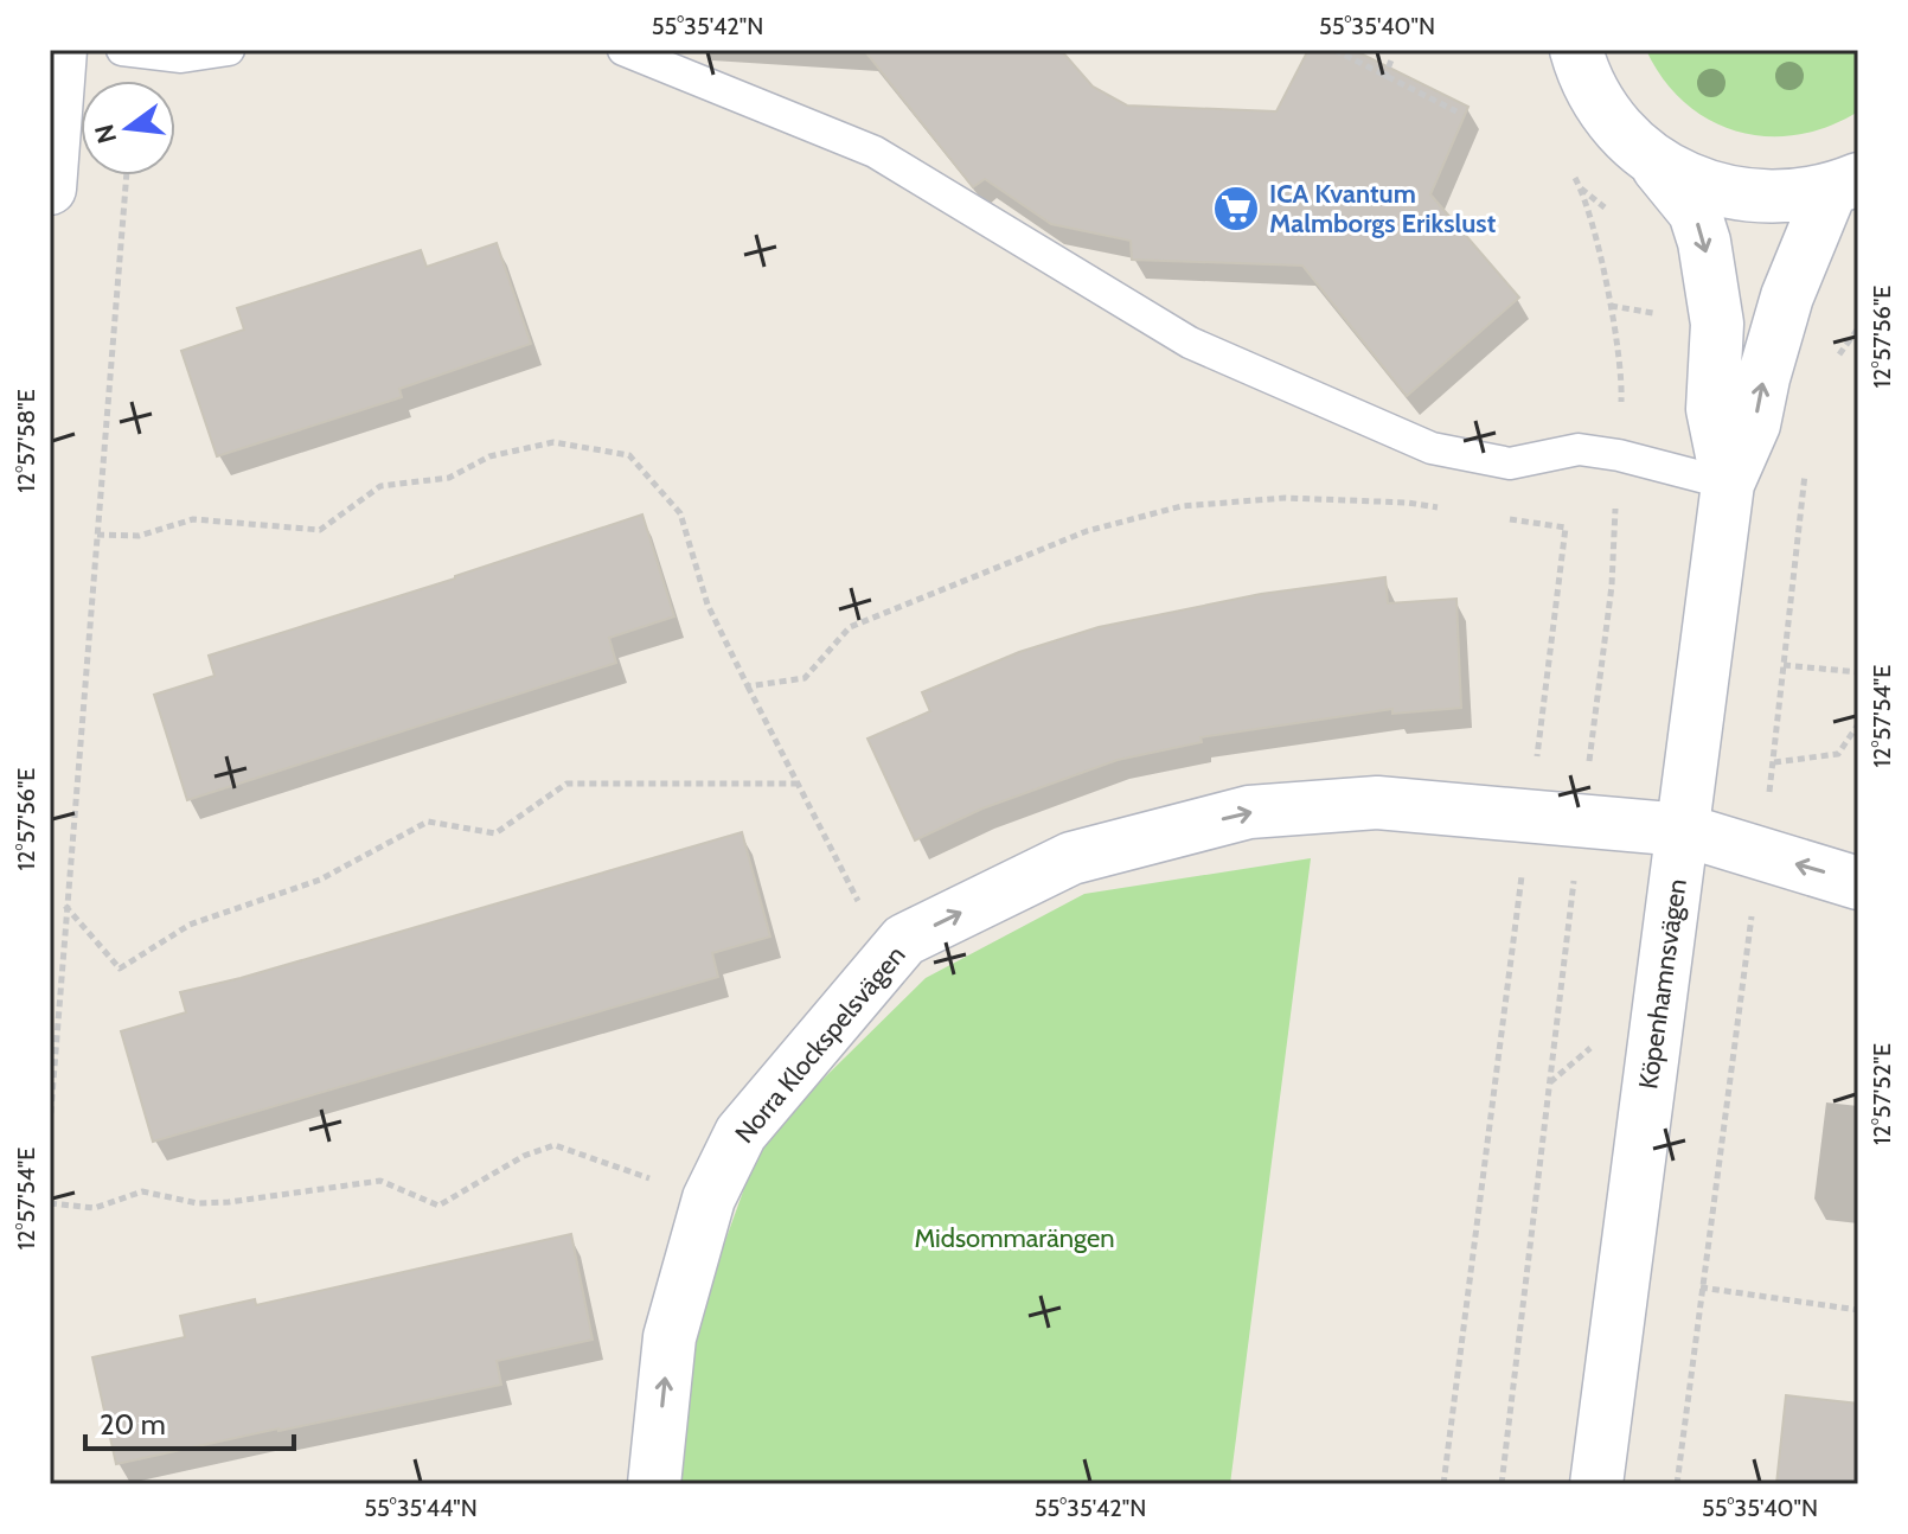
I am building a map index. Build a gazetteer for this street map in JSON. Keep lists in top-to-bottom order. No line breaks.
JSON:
{"streets":{"street":["Köpenhamnsvägen","Norra Klockspelsvägen"]},"crossings":[["Köpenhamnsvägen","Norra Klockspelsvägen"]],"parks":["Midsommarängen"],"places":{"supermarket":["ICA Kvantum Malmborgs Erikslust"]},"scale_bar":"20 m","north":"left","coordinates":["55°35'42\"N","55°35'40\"N","12°57'56\"E","12°57'58\"E","12°57'54\"E","12°57'52\"E","55°35'44\"N"]}
